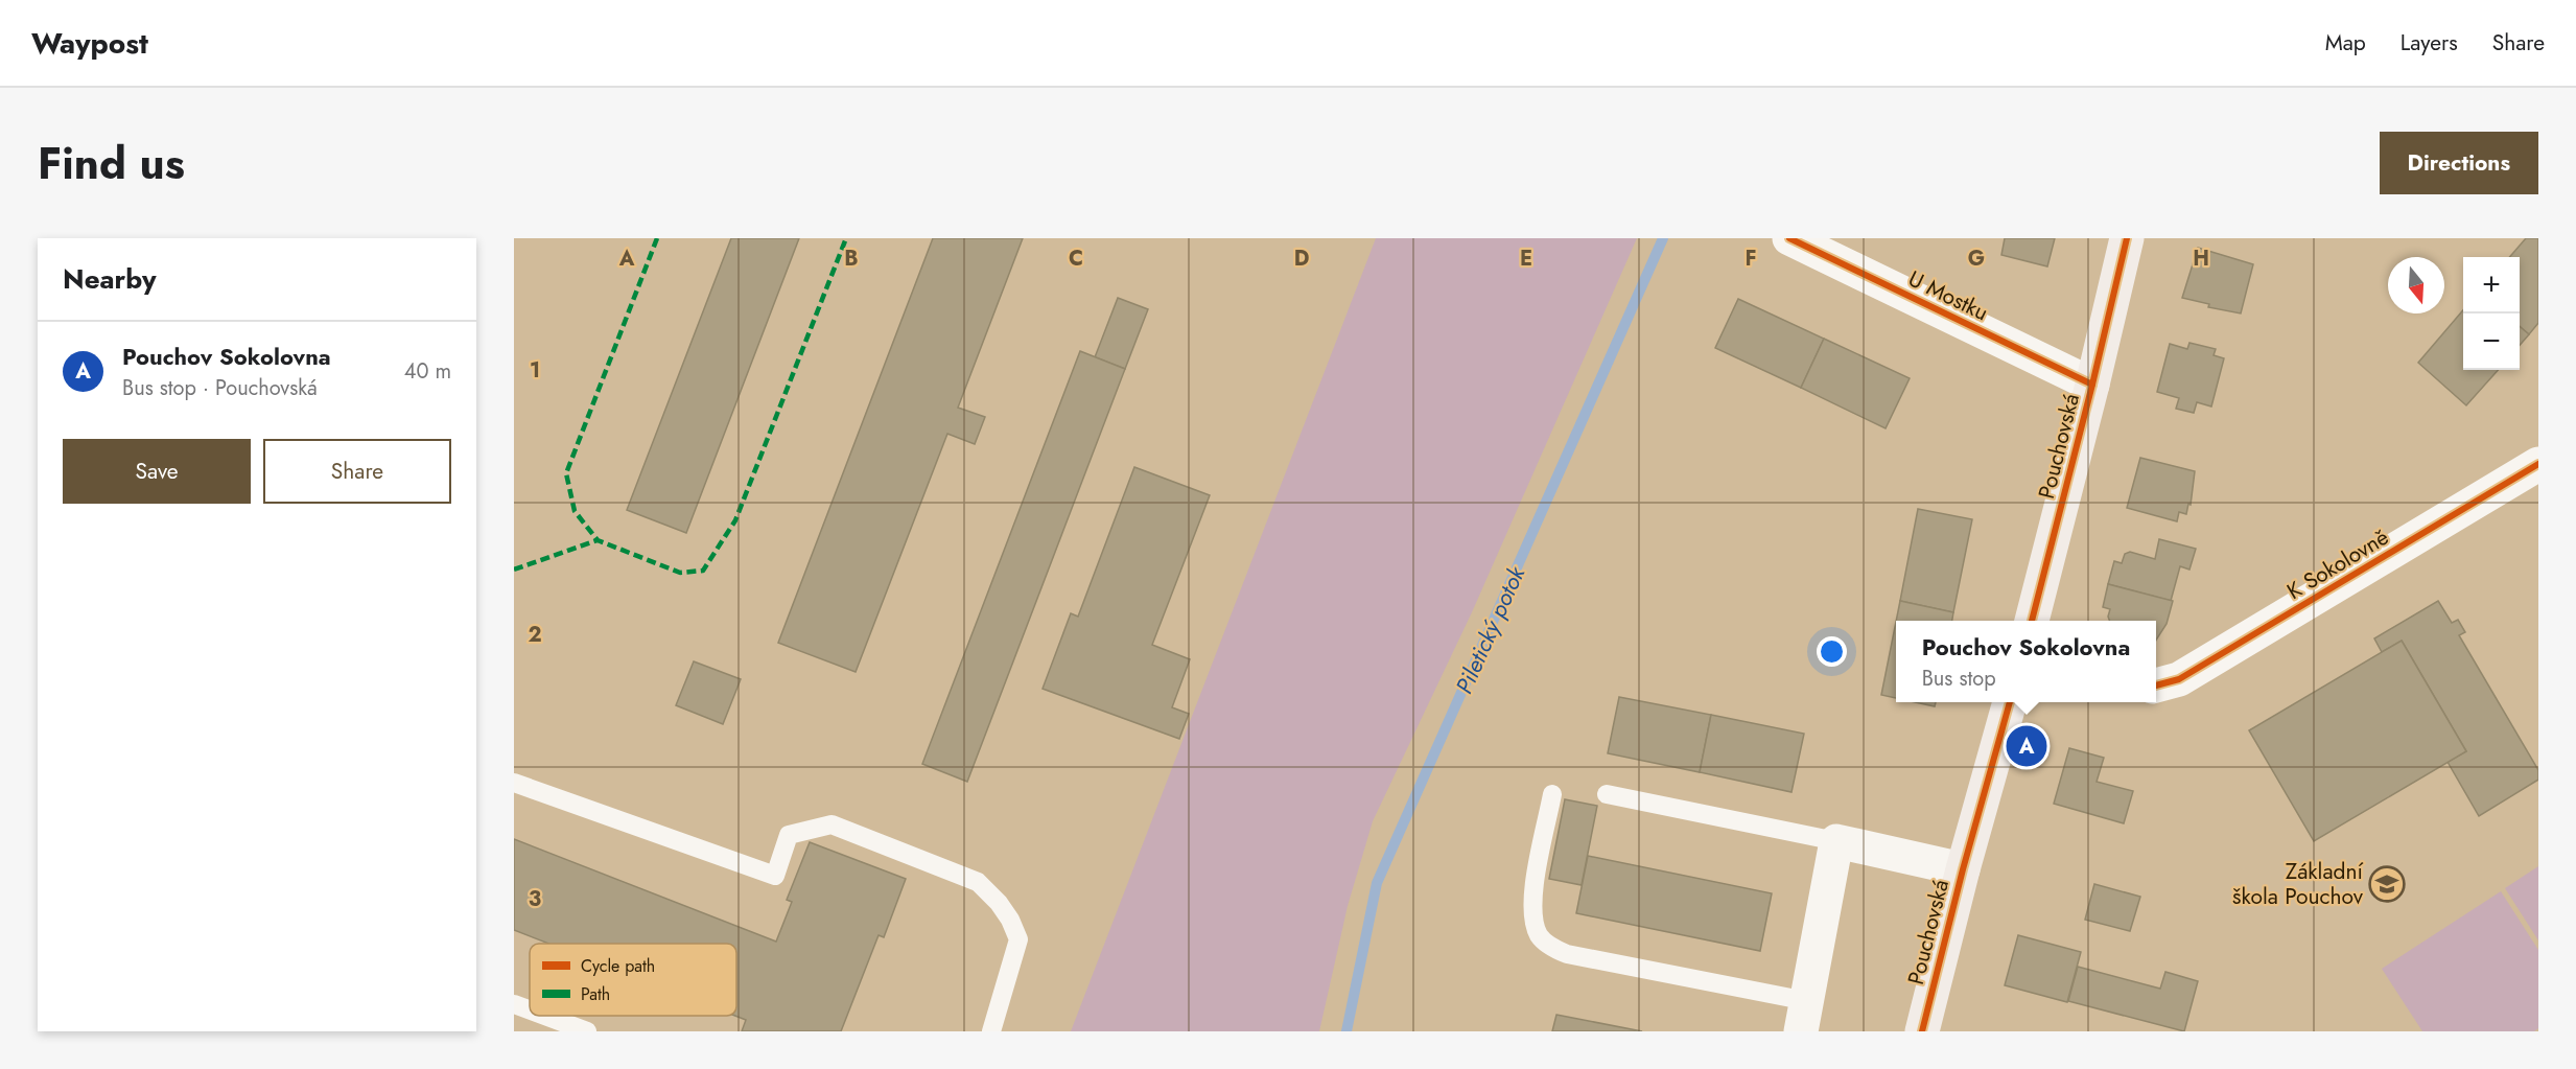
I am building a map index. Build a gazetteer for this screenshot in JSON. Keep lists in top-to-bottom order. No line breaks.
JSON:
{"streets":{"street":["U Mostku","Pouchovská","K Sokolovně"]},"crossings":[["U Mostku","Pouchovská"]],"water":["Piletický potok"],"places":{"school or university":["Základní škola Pouchov"]},"legend":["Cycle path","Path"],"north":"bottom","page":{"header":"Waypost","nav":["Map","Layers","Share"],"title":"Find us","buttons":["Directions",["Save","Share"]],"heading":"Nearby","map_buttons":["+","−"],"list":[{"mark":"A","name":"Pouchov Sokolovna","note":"Bus stop · Pouchovská","value":"40 m"}],"popup":["Pouchov Sokolovna","Bus stop"],"pins":"A"},"grid":{"columns":["A","B","C","D","E","F","G","H"],"rows":["1","2","3"]}}
